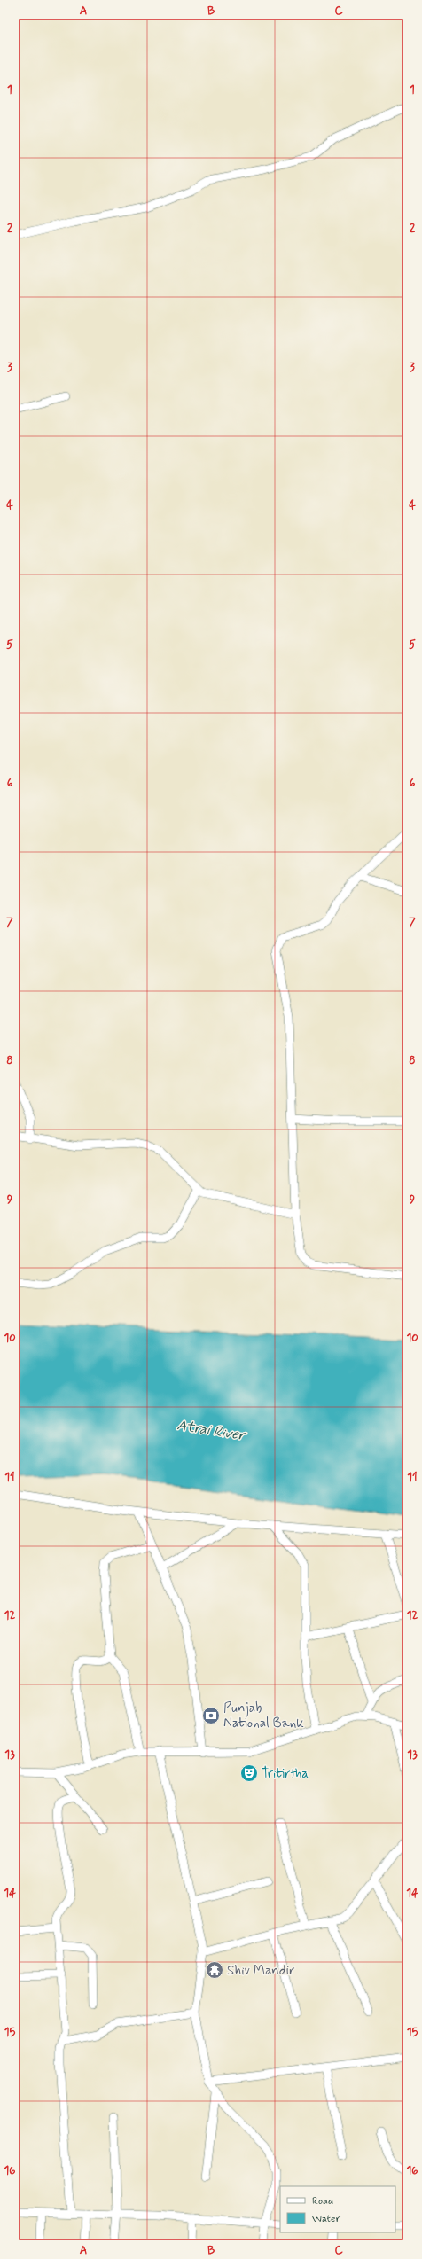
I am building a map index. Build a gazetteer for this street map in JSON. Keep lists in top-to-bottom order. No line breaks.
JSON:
{"water":["Atrai River"],"places":{"bank":["Punjab National Bank"],"theatre":["Tritirtha"],"temple":["Shiv Mandir"]},"legend":["Road","Water"],"grid":{"columns":["A","B","C"],"rows":["1","2","3","4","5","6","7","8","9","10","11","12","13","14","15","16"]}}
